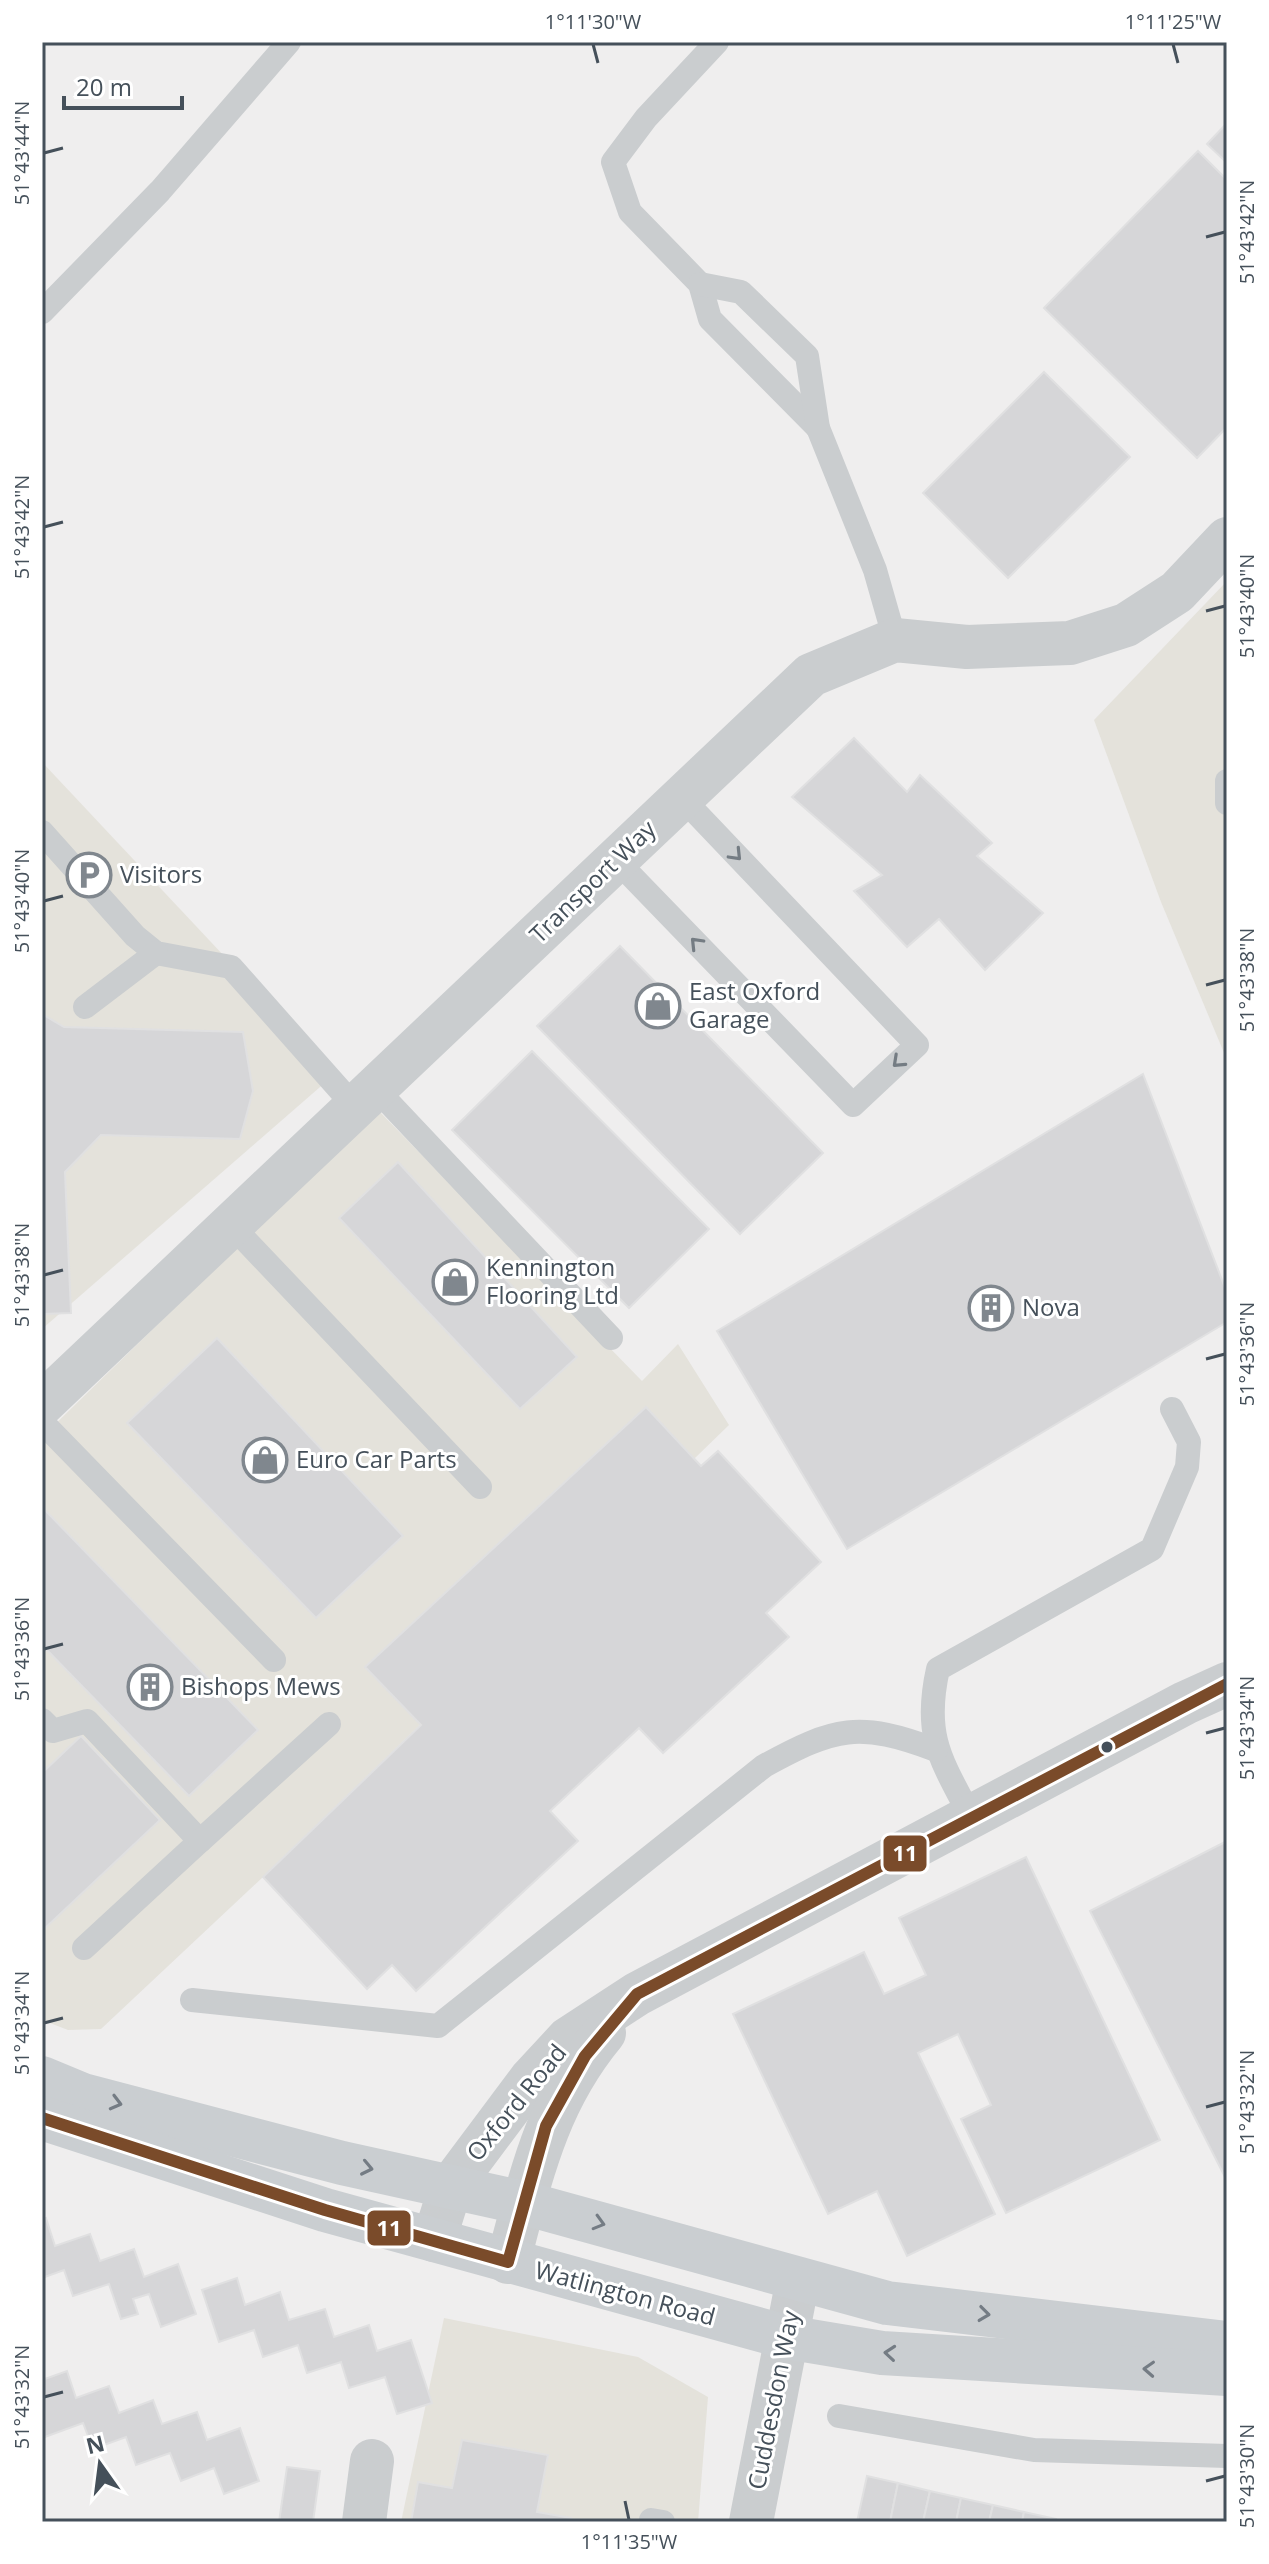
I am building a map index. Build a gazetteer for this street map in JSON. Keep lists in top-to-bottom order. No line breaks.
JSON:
{"streets":{"main road":["Watlington Road"],"street":["Transport Way","Oxford Road","Cuddesdon Way"]},"crossings":[["Oxford Road","Watlington Road"],["Watlington Road","Cuddesdon Way"]],"places":{"parking":["Visitors"],"shop":["East Oxford Garage","Kennington Flooring Ltd","Euro Car Parts"],"building":["Nova","Bishops Mews"]},"lines":["transit line 11"],"scale_bar":"20 m","north":"top","coordinates":["1°11'30\"W","1°11'25\"W","51°43'44\"N","51°43'42\"N","51°43'40\"N","51°43'38\"N","51°43'36\"N","51°43'34\"N","51°43'32\"N","51°43'30\"N","1°11'35\"W"]}
